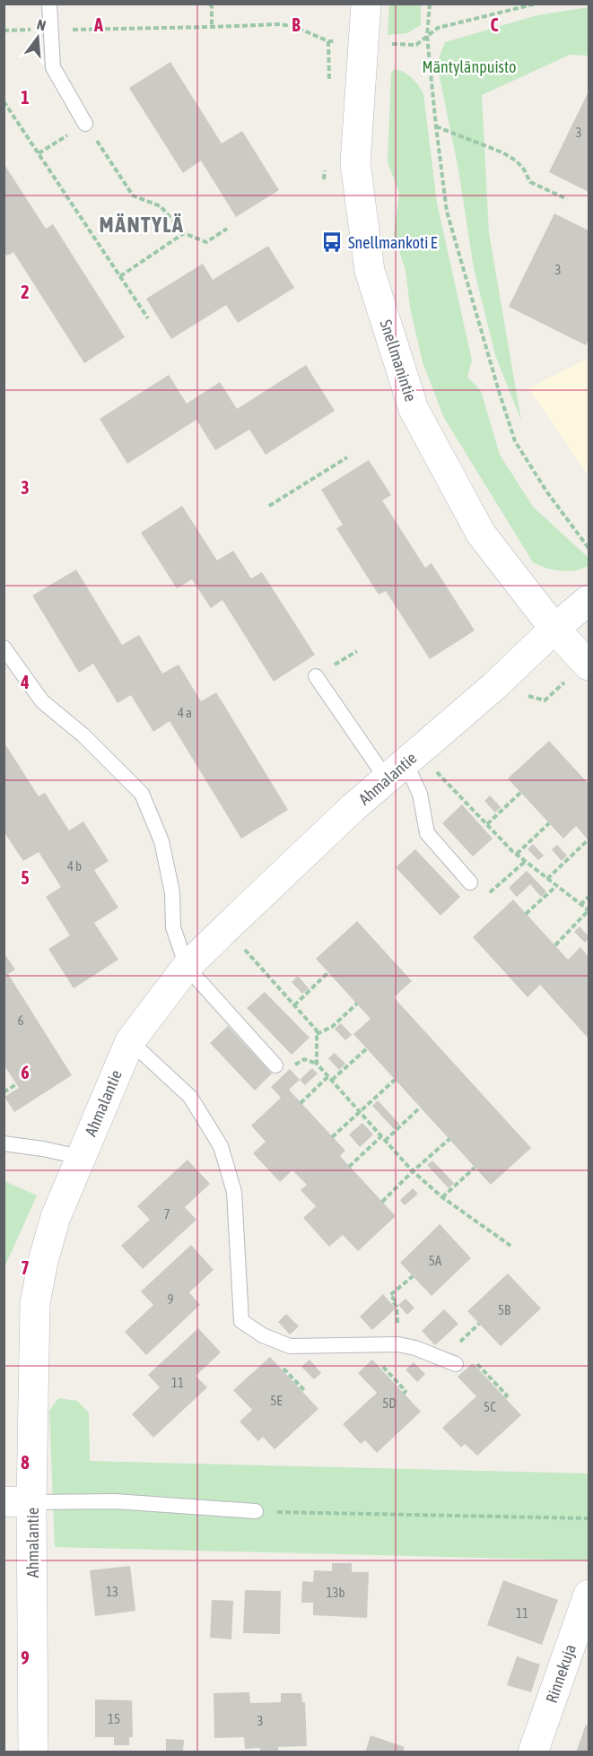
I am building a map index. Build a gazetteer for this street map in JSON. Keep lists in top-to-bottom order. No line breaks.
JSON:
{"streets":{"street":["Snellmanintie","Ahmalantie","Rinnekuja"]},"crossings":[["Snellmanintie","Ahmalantie"]],"districts":["MÄNTYLÄ"],"parks":["Mäntylänpuisto"],"places":{"bus stop":["Snellmankoti E"]},"house_numbers":["3","3","4 a","4 b","6","7","5A","9","5B","11","5E","5D","5C","13","13b","11","15","3"],"north":"top","grid":{"columns":["A","B","C"],"rows":["1","2","3","4","5","6","7","8","9"]}}
